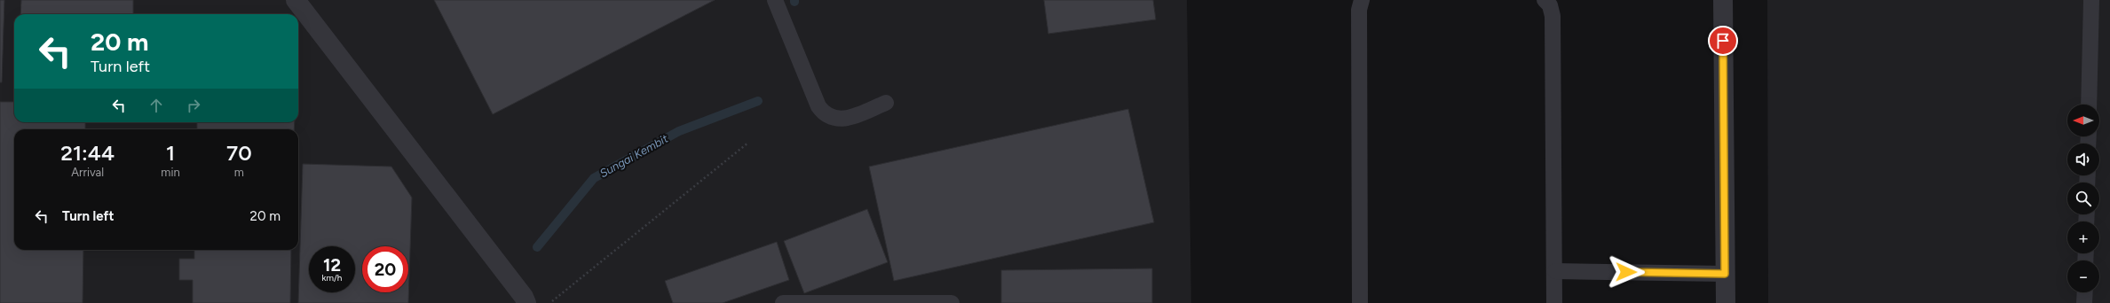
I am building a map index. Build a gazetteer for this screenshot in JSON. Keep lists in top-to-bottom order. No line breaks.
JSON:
{"water":["Sungai Kembit"],"north":"left","page":{"turn":["20 m","Turn left"],"map_buttons":["+","−"],"eta":["21:44","Arrival","1","min","70","m"],"list":[{"name":"Turn left","value":"20 m"}],"speed":"12 km/h","limit":"20"}}
